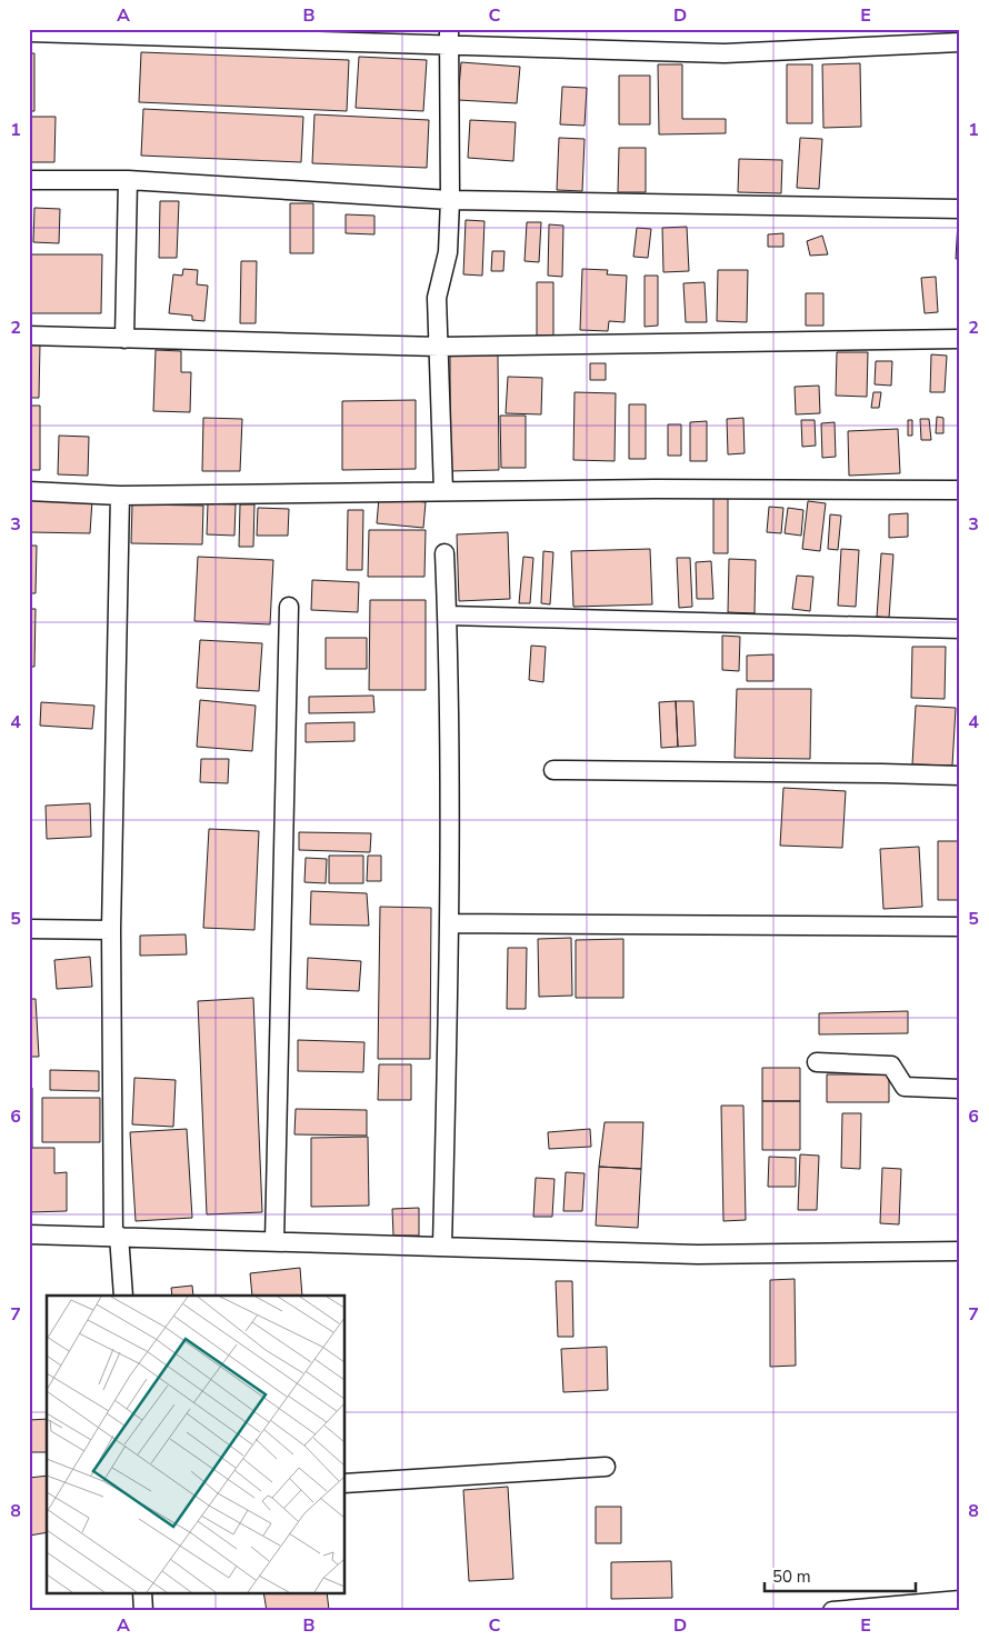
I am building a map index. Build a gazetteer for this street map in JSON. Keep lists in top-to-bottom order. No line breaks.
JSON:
{"scale_bar":"50 m","grid":{"columns":["A","B","C","D","E"],"rows":["1","2","3","4","5","6","7","8"]}}
